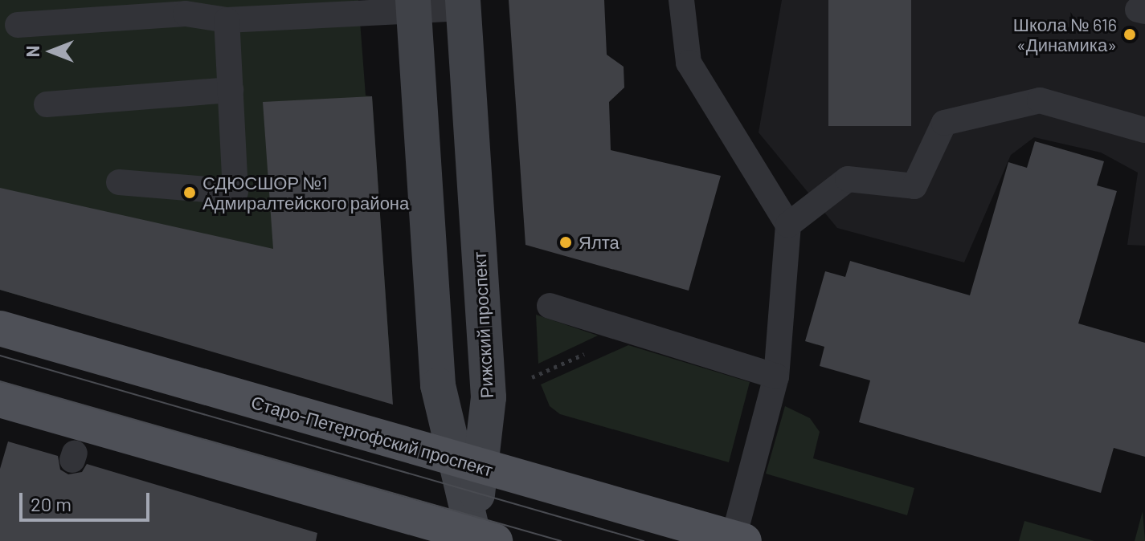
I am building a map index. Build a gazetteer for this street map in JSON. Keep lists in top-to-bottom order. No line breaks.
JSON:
{"streets":{"main road":["Рижский проспект","Старо-Петергофский проспект"]},"crossings":[["Рижский проспект","Старо-Петергофский проспект"]],"places":["Школа № 616 «Динамика»","СДЮСШОР №1 Адмиралтейского района","Ялта"],"scale_bar":"20 m","north":"left"}
